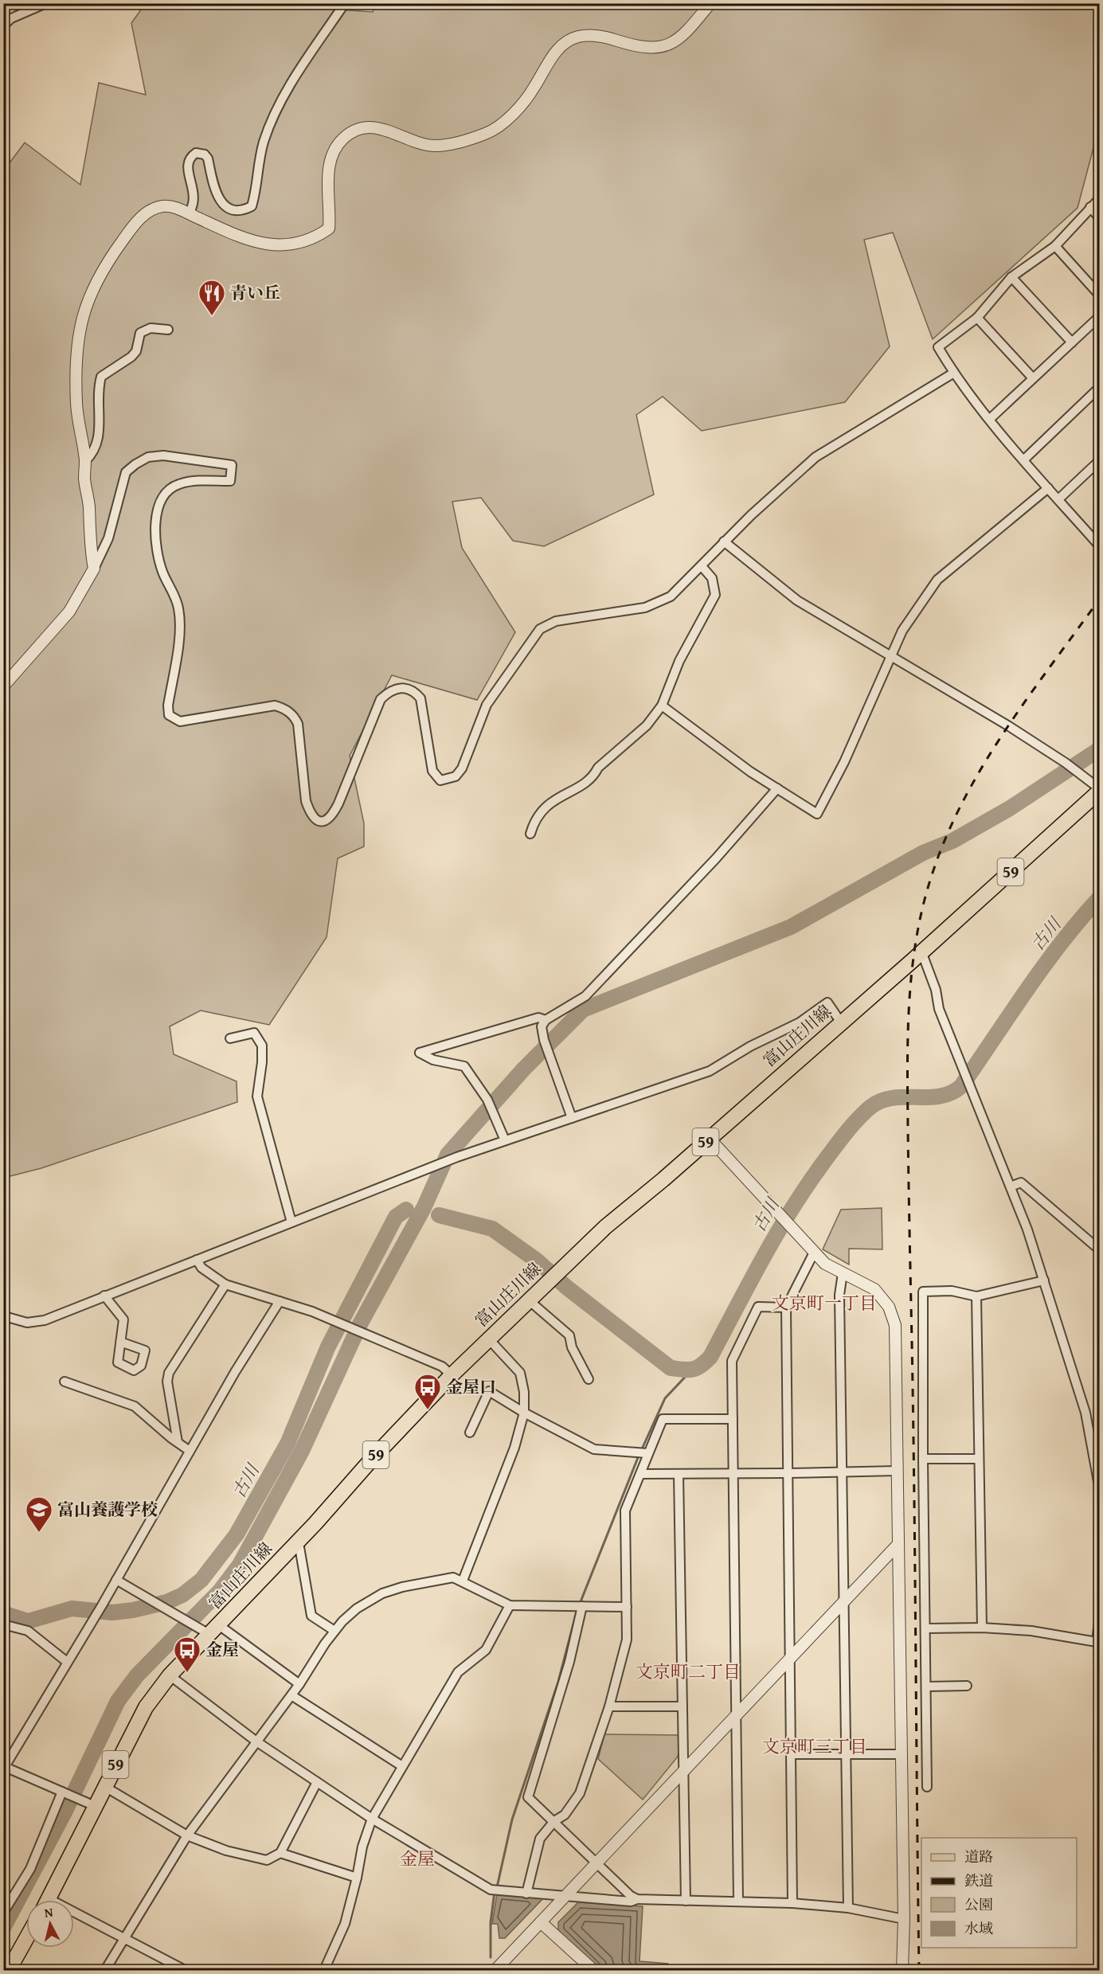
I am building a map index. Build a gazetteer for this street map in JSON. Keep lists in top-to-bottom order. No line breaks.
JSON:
{"streets":{"main road":["59","富山庄川線"]},"districts":["文京町一丁目","文京町二丁目","文京町三丁目","金屋"],"water":["古川"],"places":{"restaurant":["青い丘"],"bus stop":["金屋口","金屋"],"school or university":["富山養護学校"]},"legend":["道路","鉄道","公園","水域"],"north":"top"}
